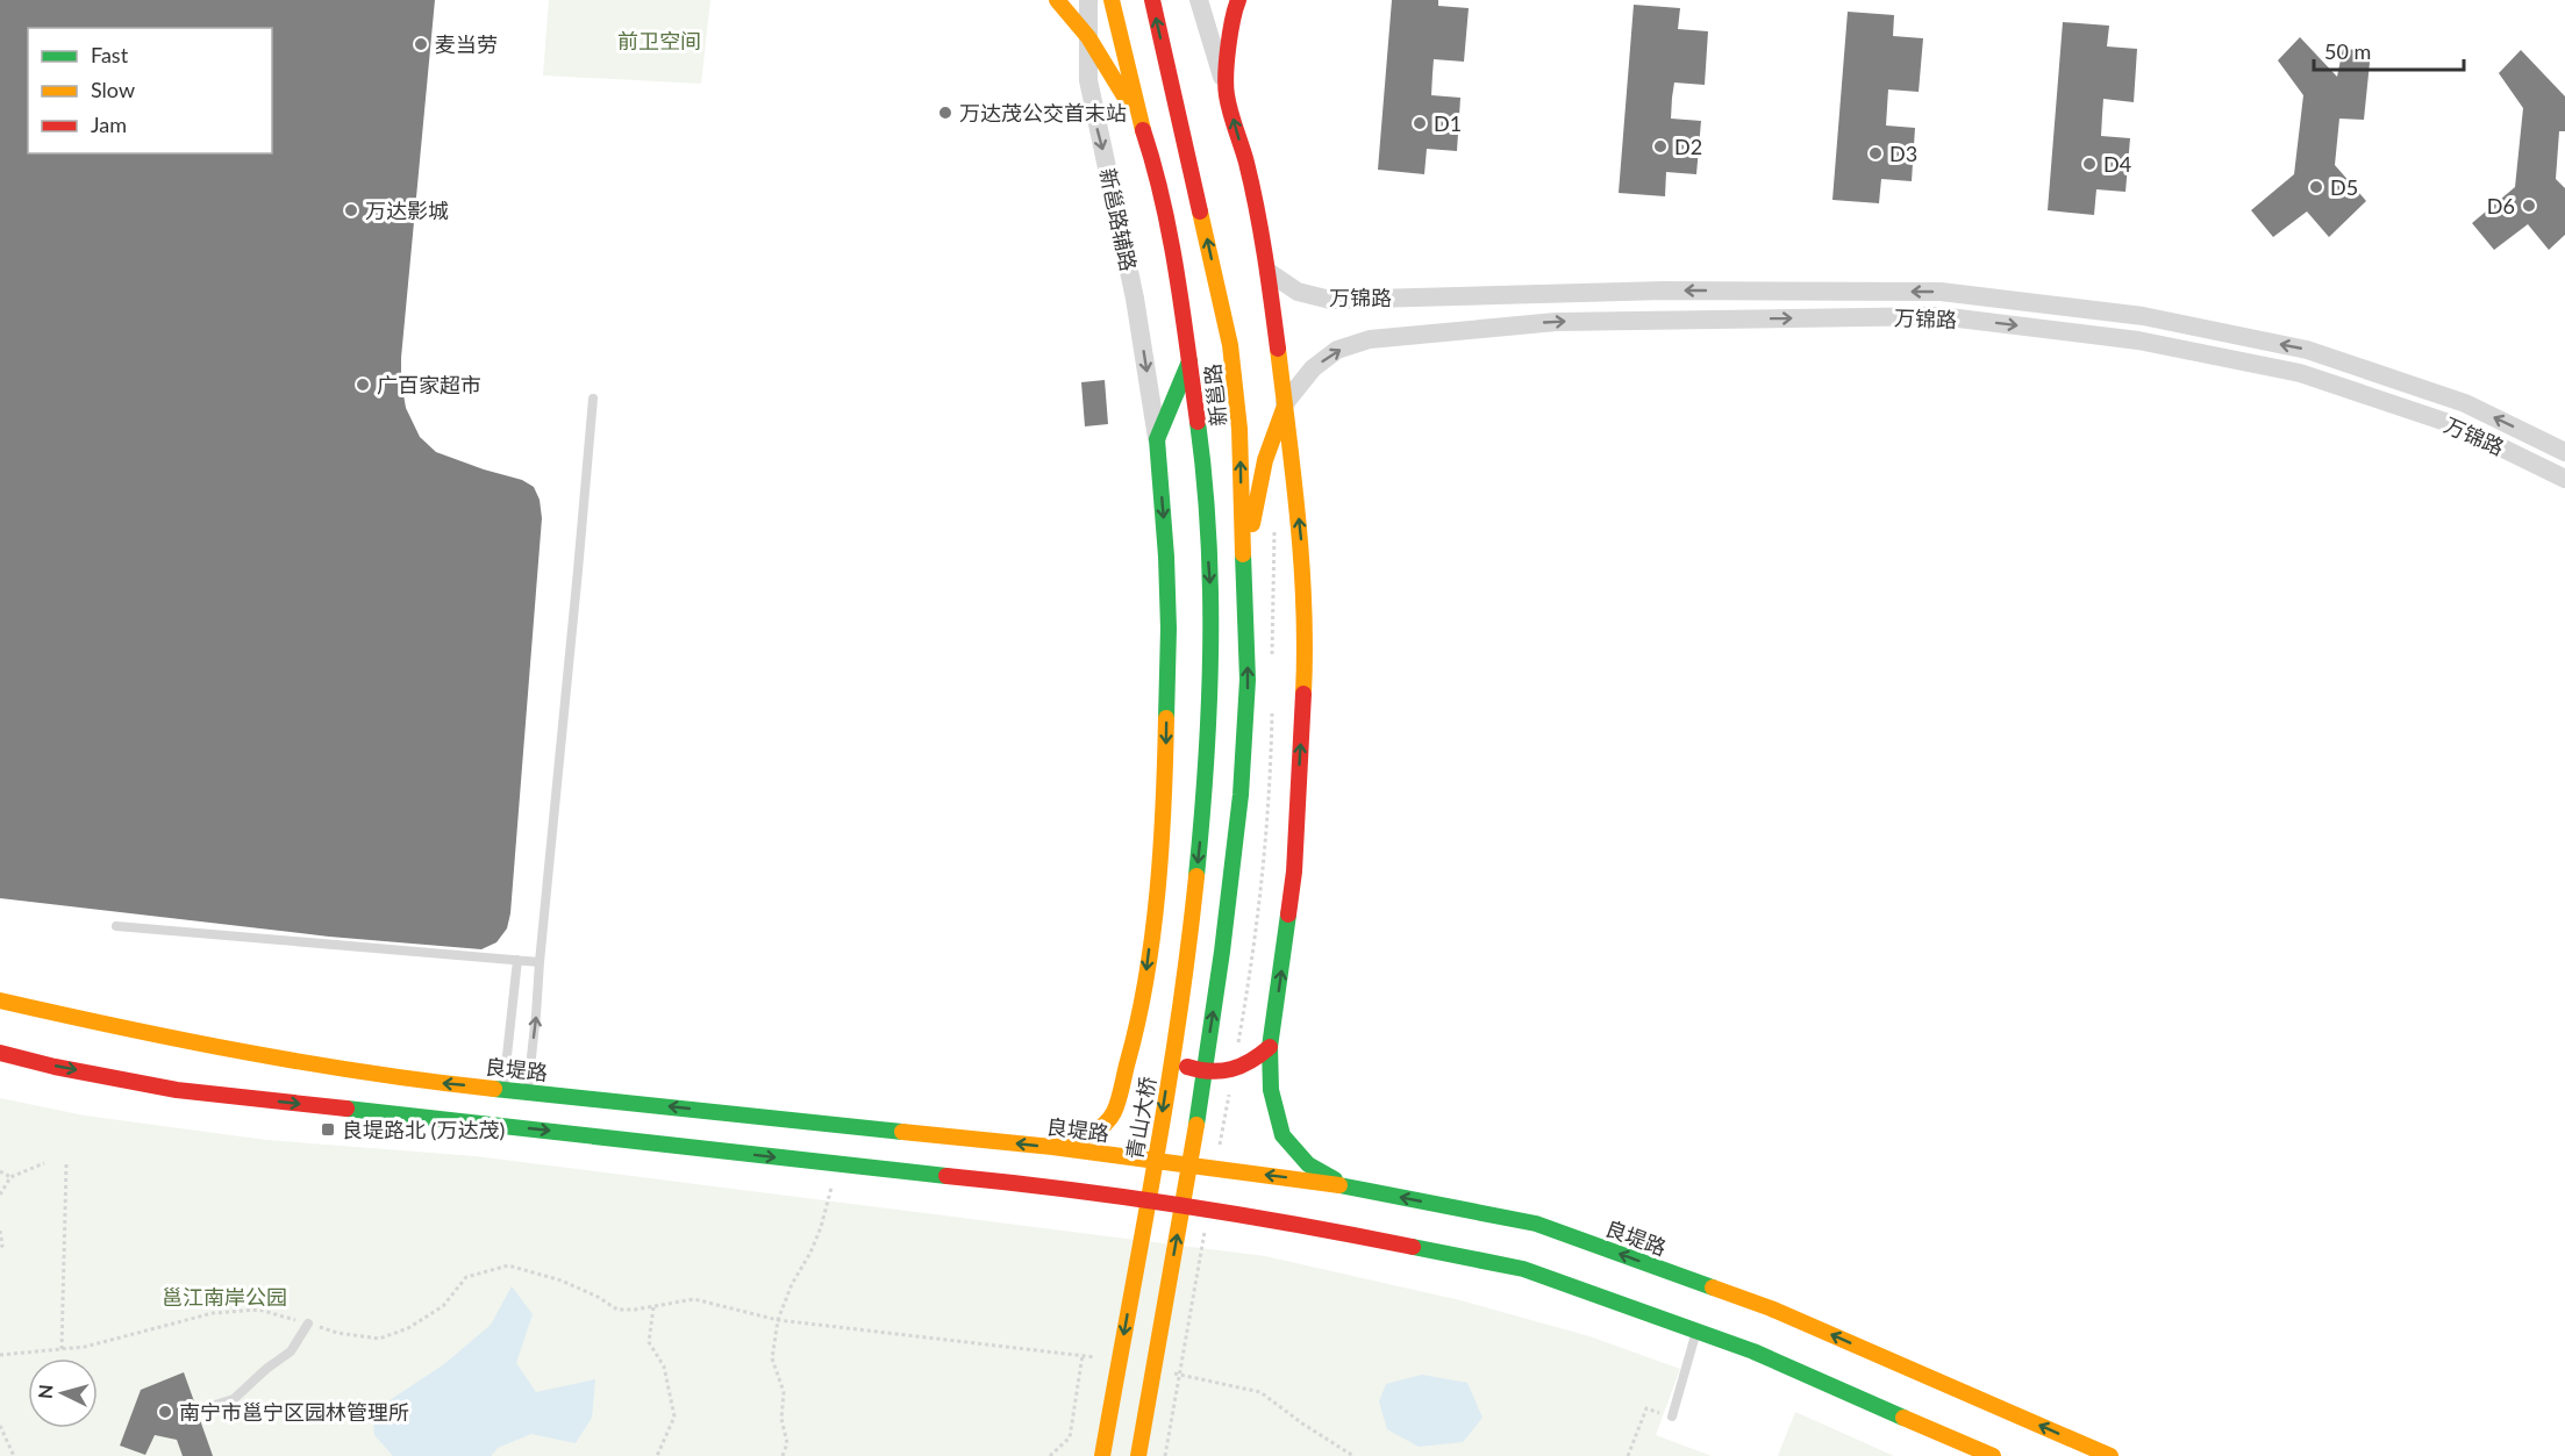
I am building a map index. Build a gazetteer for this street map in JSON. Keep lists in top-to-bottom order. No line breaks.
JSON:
{"streets":{"main road":["新邕路","良堤路","青山大桥"],"street":["新邕路辅路","万锦路"]},"crossings":[["新邕路","青山大桥"]],"one_way":["新邕路辅路"],"parks":["前卫空间","邕江南岸公园"],"places":{"other":["麦当劳","万达茂公交首末站","D1","D2","D3","D4","D5","D6","万达影城","广百家超市","南宁市邕宁区园林管理所"],"transit":["良堤路北 (万达茂)"]},"legend":["Fast","Slow","Jam"],"scale_bar":"50 m","north":"left"}
